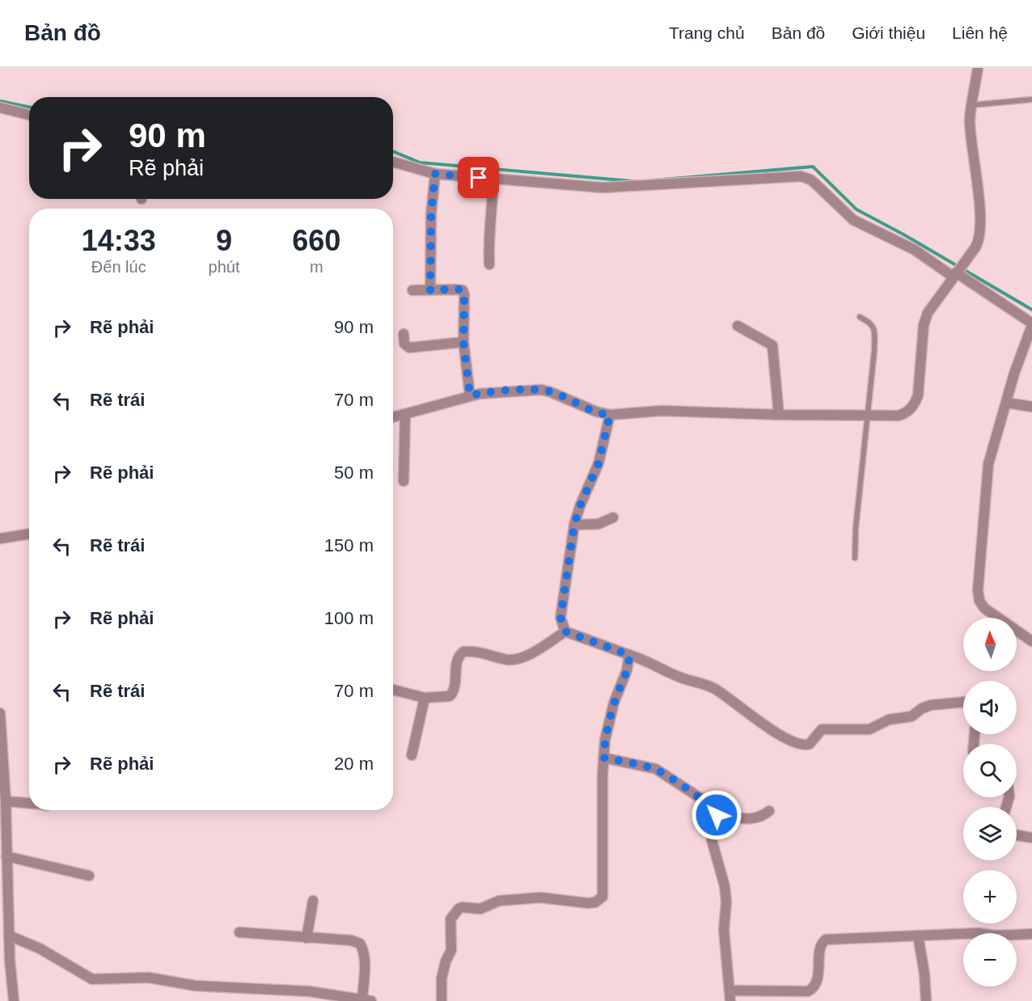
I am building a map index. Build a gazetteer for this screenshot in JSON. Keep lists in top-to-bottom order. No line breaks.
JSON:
{"north":"top","page":{"header":"Bản đồ","nav":["Trang chủ","Bản đồ","Giới thiệu","Liên hệ"],"turn":["90 m","Rẽ phải"],"eta":["14:33","Đến lúc","9","phút","660","m"],"list":[{"name":"Rẽ phải","value":"90 m"},{"name":"Rẽ trái","value":"70 m"},{"name":"Rẽ phải","value":"50 m"},{"name":"Rẽ trái","value":"150 m"},{"name":"Rẽ phải","value":"100 m"},{"name":"Rẽ trái","value":"70 m"},{"name":"Rẽ phải","value":"20 m"}],"map_buttons":["+","−"]}}
